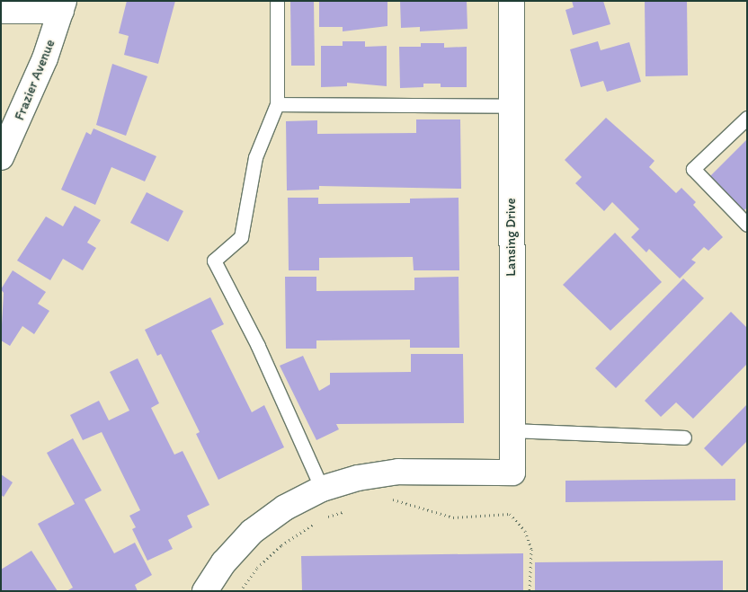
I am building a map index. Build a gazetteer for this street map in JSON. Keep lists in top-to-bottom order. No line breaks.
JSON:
{"streets":{"street":["Frazier Avenue","Lansing Drive"]}}
